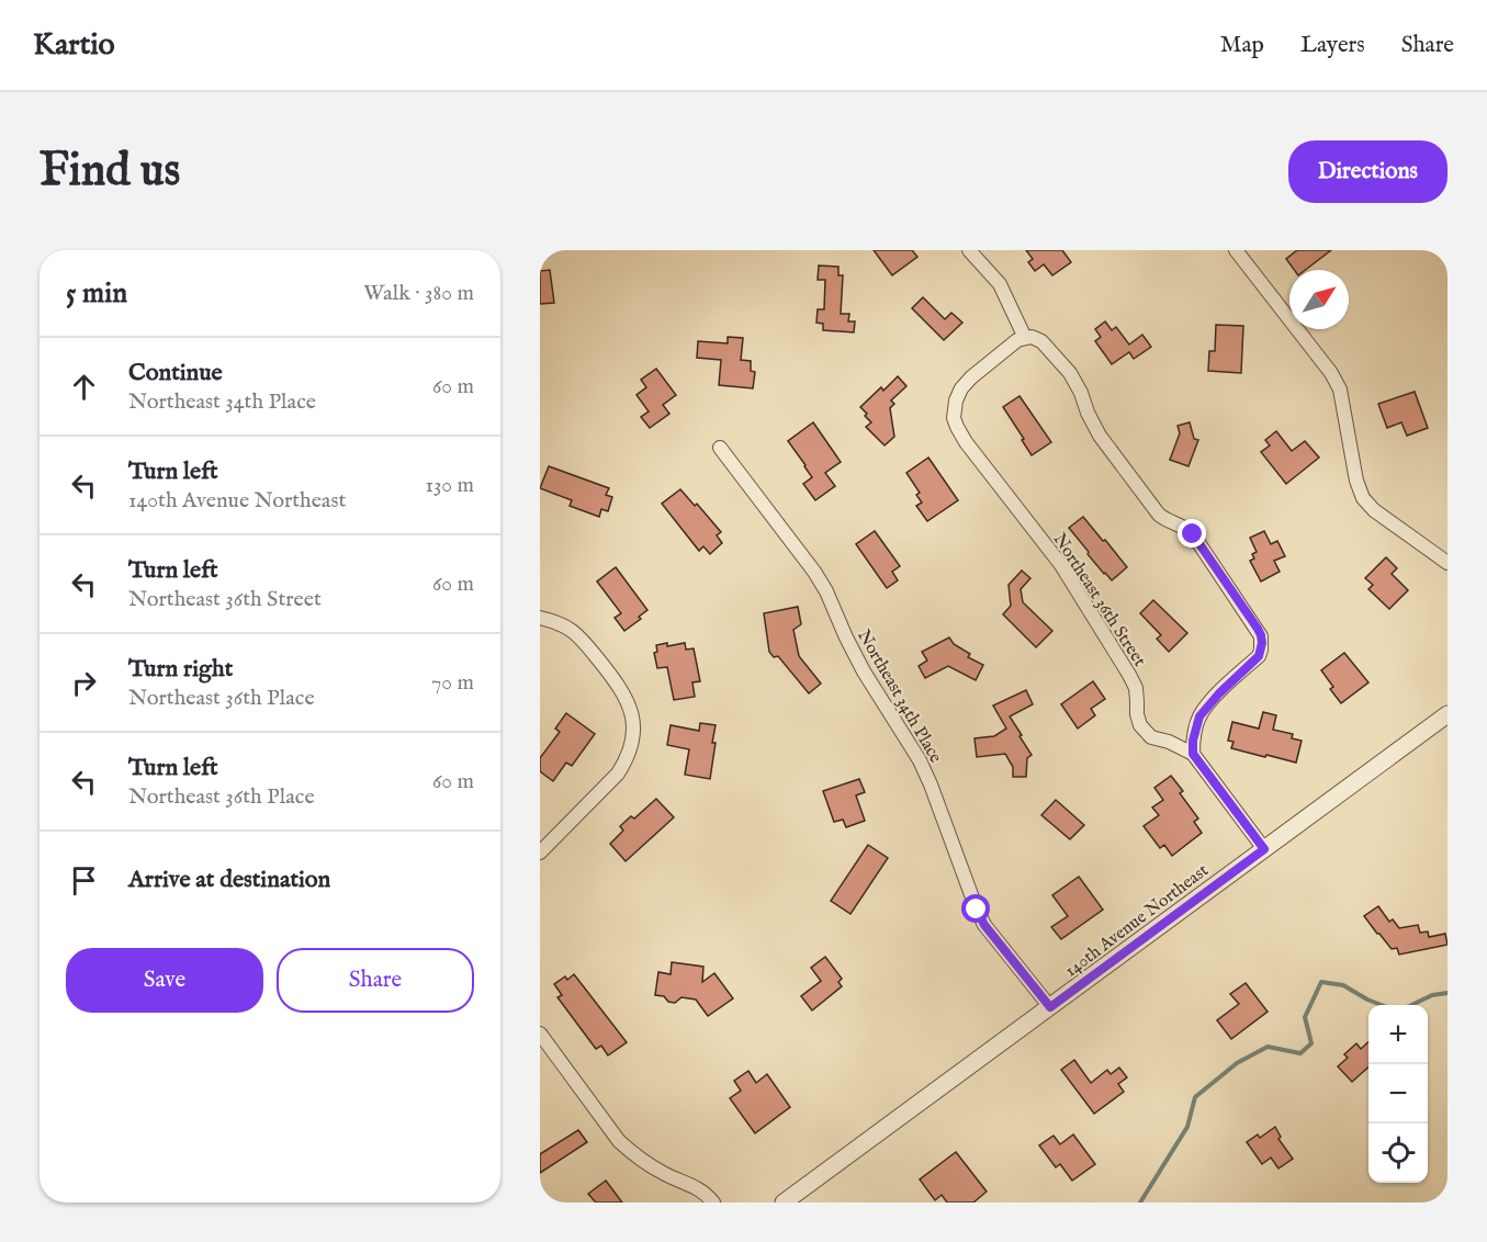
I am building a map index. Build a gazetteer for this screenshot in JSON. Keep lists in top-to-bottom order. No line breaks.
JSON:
{"streets":{"street":["Northeast 36th Street","Northeast 34th Place","140th Avenue Northeast"]},"crossings":[["Northeast 36th Street","140th Avenue Northeast"],["Northeast 34th Place","140th Avenue Northeast"]],"north":"top right","page":{"header":"Kartio","nav":["Map","Layers","Share"],"buttons":["Directions",["Save","Share"]],"title":"Find us","heading":["5 min","Walk · 380 m"],"list":[["Continue","Northeast 34th Place","60 m"],["Turn left","140th Avenue Northeast","130 m"],["Turn left","Northeast 36th Street","60 m"],["Turn right","Northeast 36th Place","70 m"],["Turn left","Northeast 36th Place","60 m"],"Arrive at destination"],"map_buttons":["+","−"]}}
